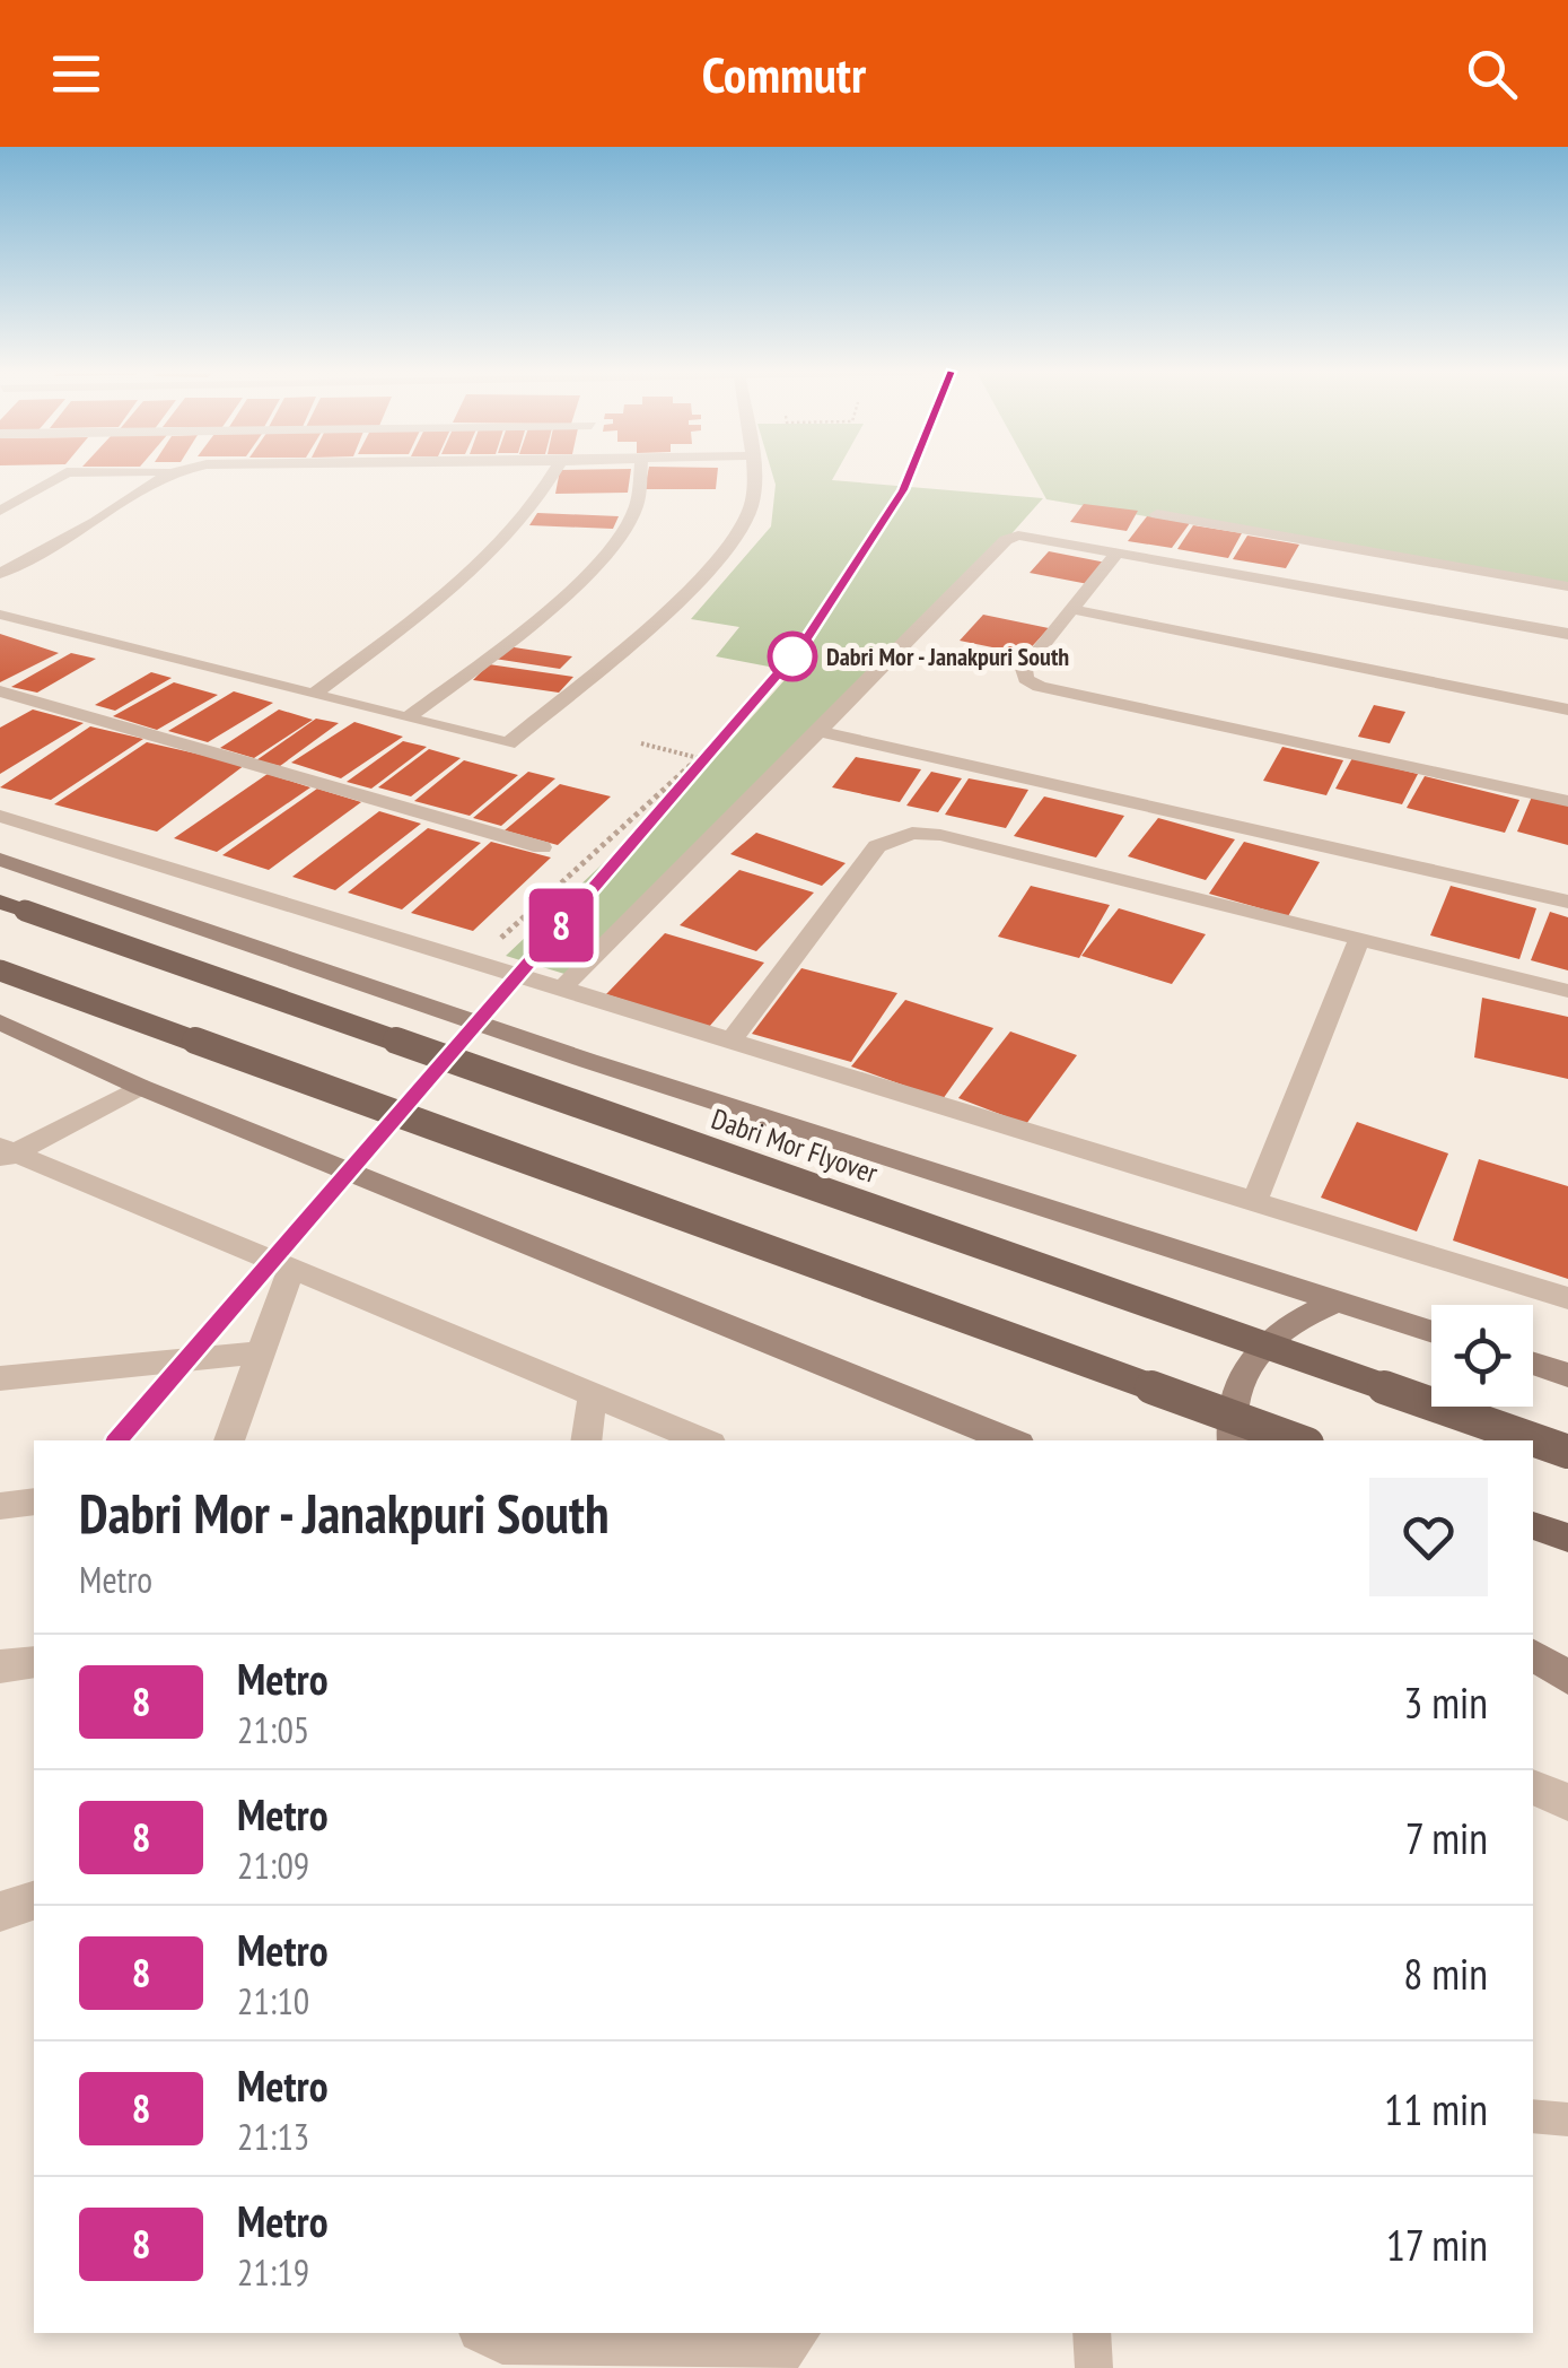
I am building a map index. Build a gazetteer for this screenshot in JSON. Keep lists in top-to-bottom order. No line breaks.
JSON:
{"streets":{"main road":["Dabri Mor Flyover"]},"places":["Dabri Mor - Janakpuri South"],"lines":["metro line 8"],"page":{"header":"Commutr","on_map":"8","heading":["Dabri Mor - Janakpuri South","Metro"],"list":[{"mark":"8","name":"Metro","note":"21:05","value":"3 min"},{"mark":"8","name":"Metro","note":"21:09","value":"7 min"},{"mark":"8","name":"Metro","note":"21:10","value":"8 min"},{"mark":"8","name":"Metro","note":"21:13","value":"11 min"},{"mark":"8","name":"Metro","note":"21:19","value":"17 min"}]}}
